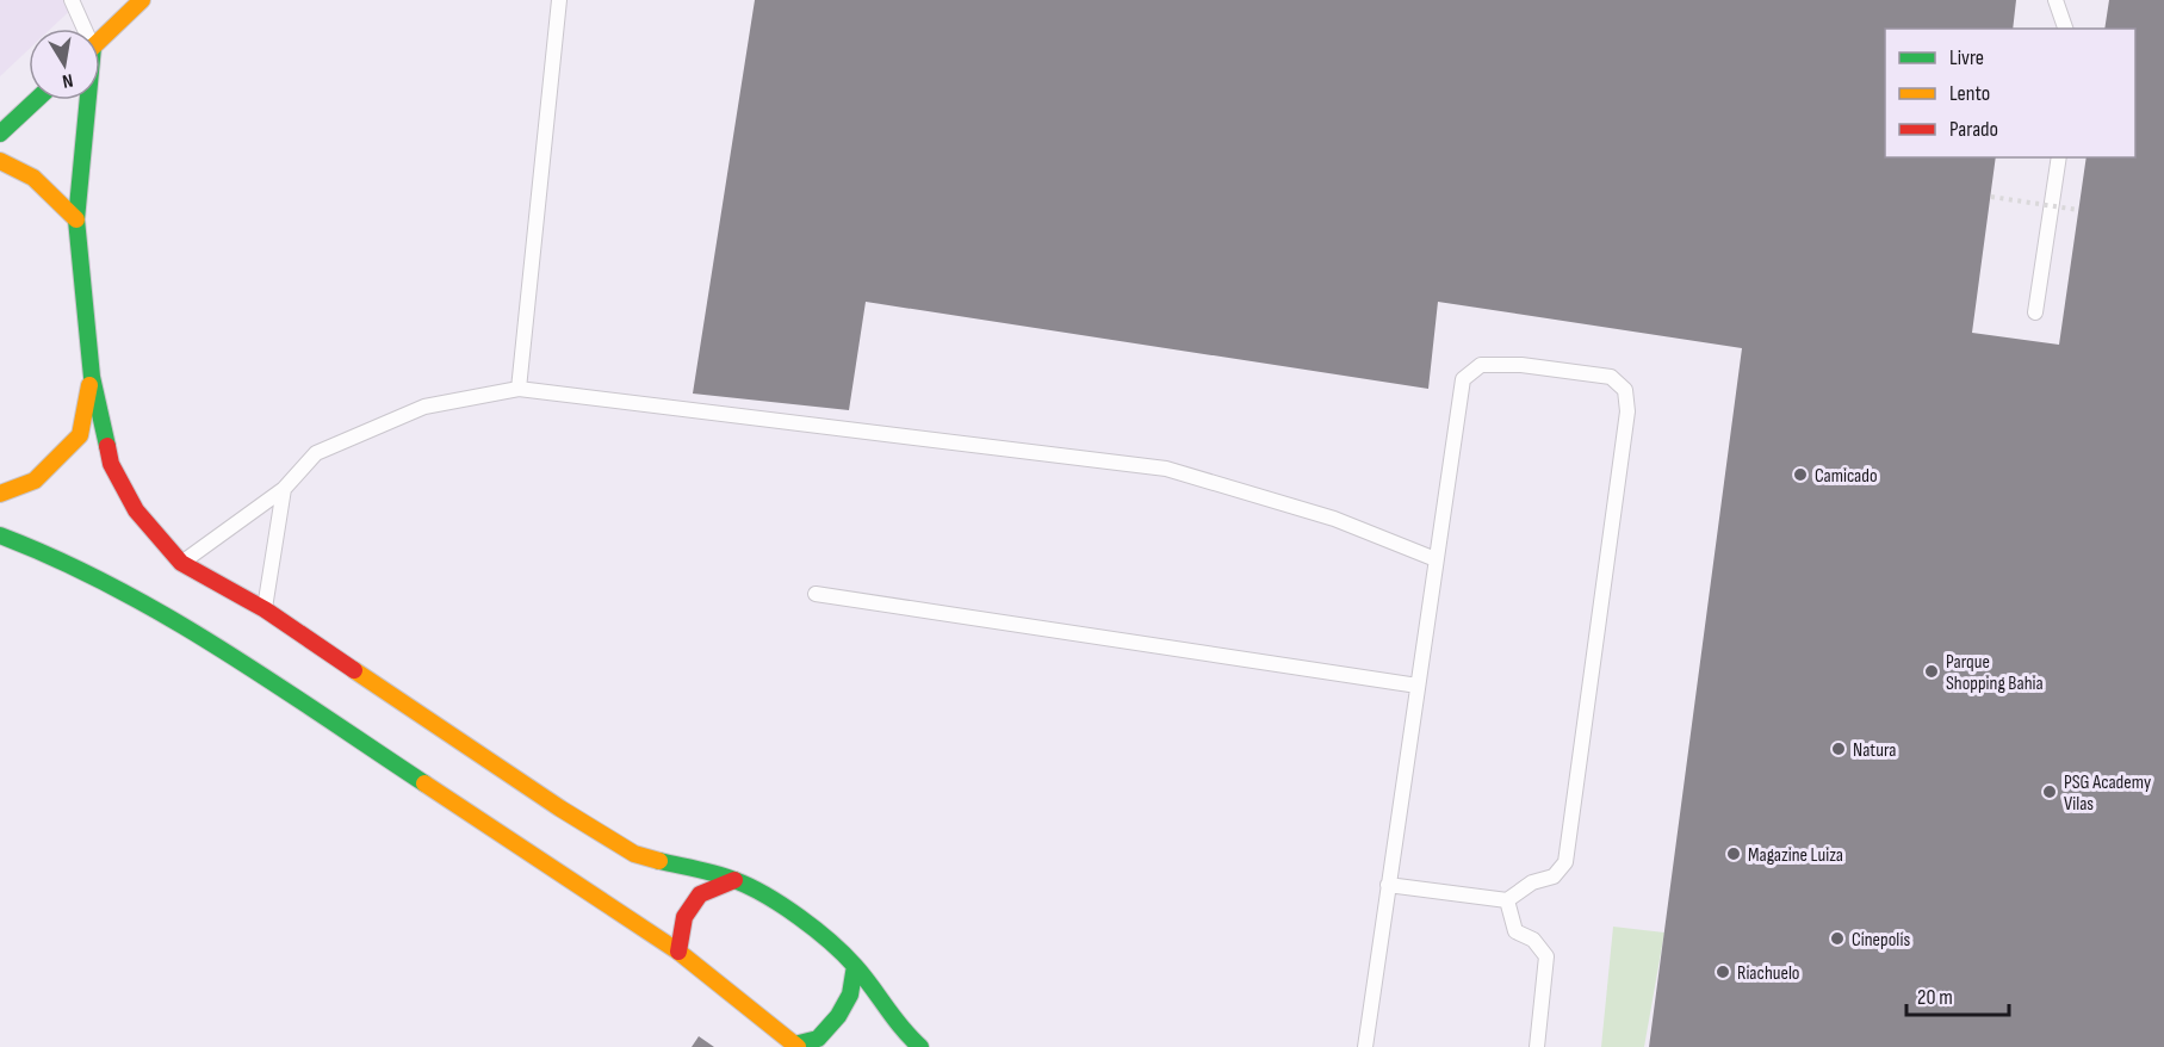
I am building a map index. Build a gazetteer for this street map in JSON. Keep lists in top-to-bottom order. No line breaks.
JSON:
{"places":["Camicado","Parque Shopping Bahia","Natura","PSG Academy Vilas","Magazine Luiza","Cinepolis","Riachuelo"],"legend":["Livre","Lento","Parado"],"scale_bar":"20 m","north":"bottom"}
